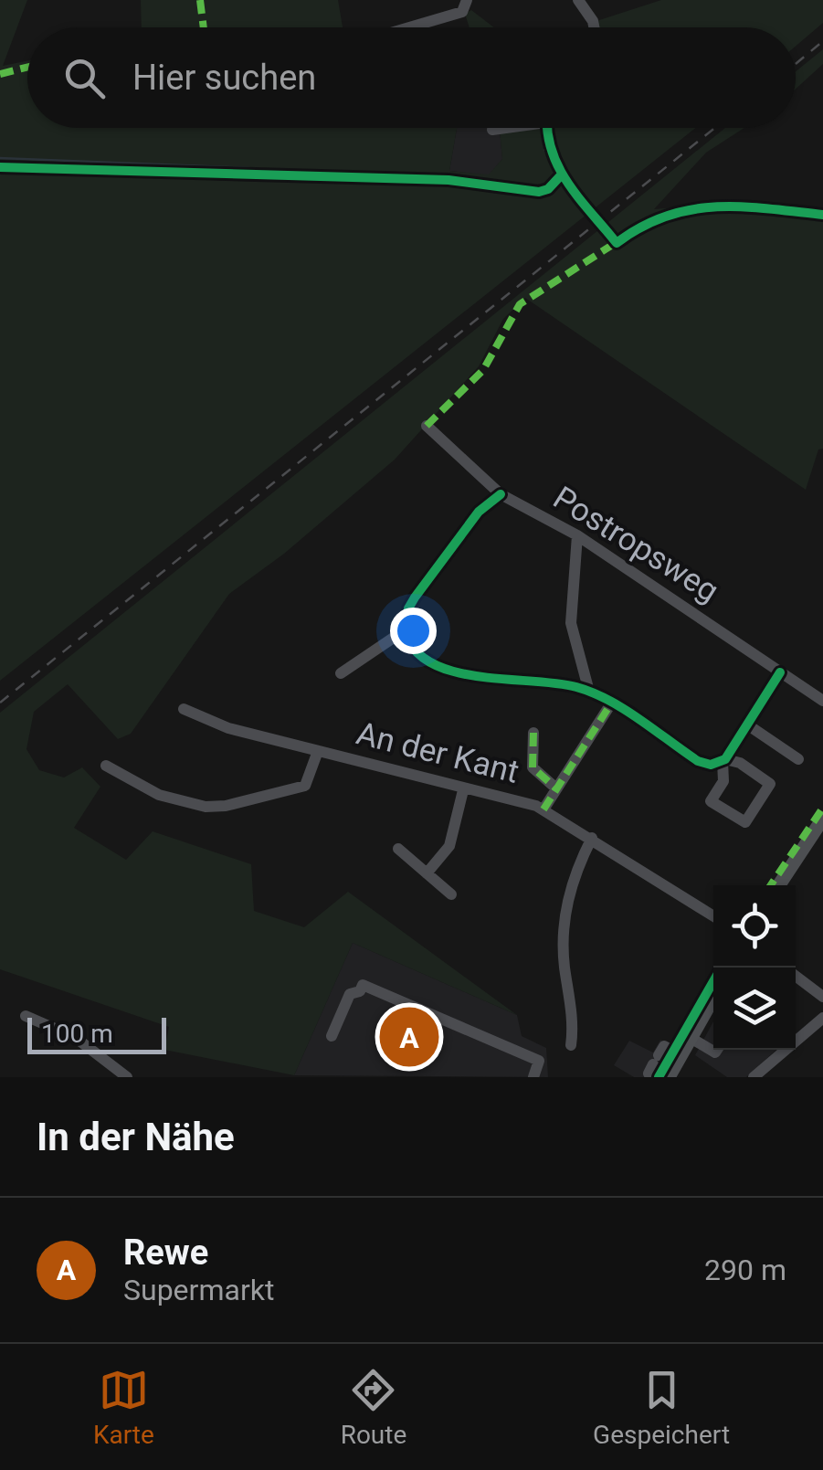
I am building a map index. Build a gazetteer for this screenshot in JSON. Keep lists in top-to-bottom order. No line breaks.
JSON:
{"streets":{"street":["Postropsweg","An der Kant"]},"scale_bar":"100 m","page":{"search":"Hier suchen","pins":"A","scale":"100 m","heading":"In der Nähe","list":[{"mark":"A","name":"Rewe","note":"Supermarkt","value":"290 m"}],"nav":["Karte","Route","Gespeichert"]}}
